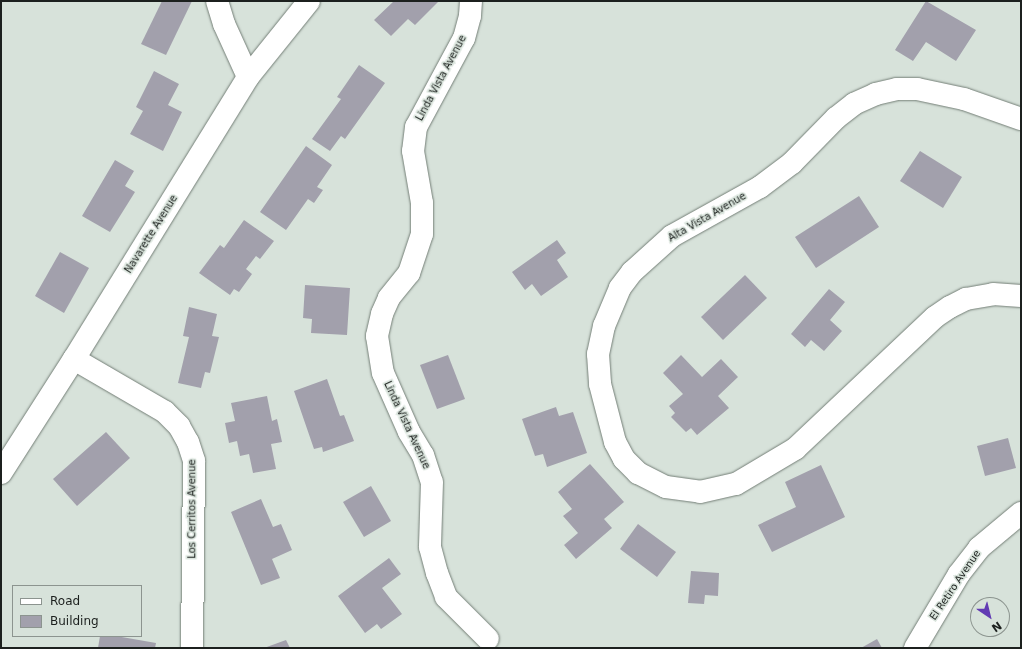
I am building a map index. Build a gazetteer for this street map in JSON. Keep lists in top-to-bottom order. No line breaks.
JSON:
{"streets":{"street":["Linda Vista Avenue","Alta Vista Avenue","Navarette Avenue","Los Cerritos Avenue","El Retiro Avenue"]},"crossings":[["Navarette Avenue","Los Cerritos Avenue"]],"legend":["Road","Building"],"north":"bottom right"}
